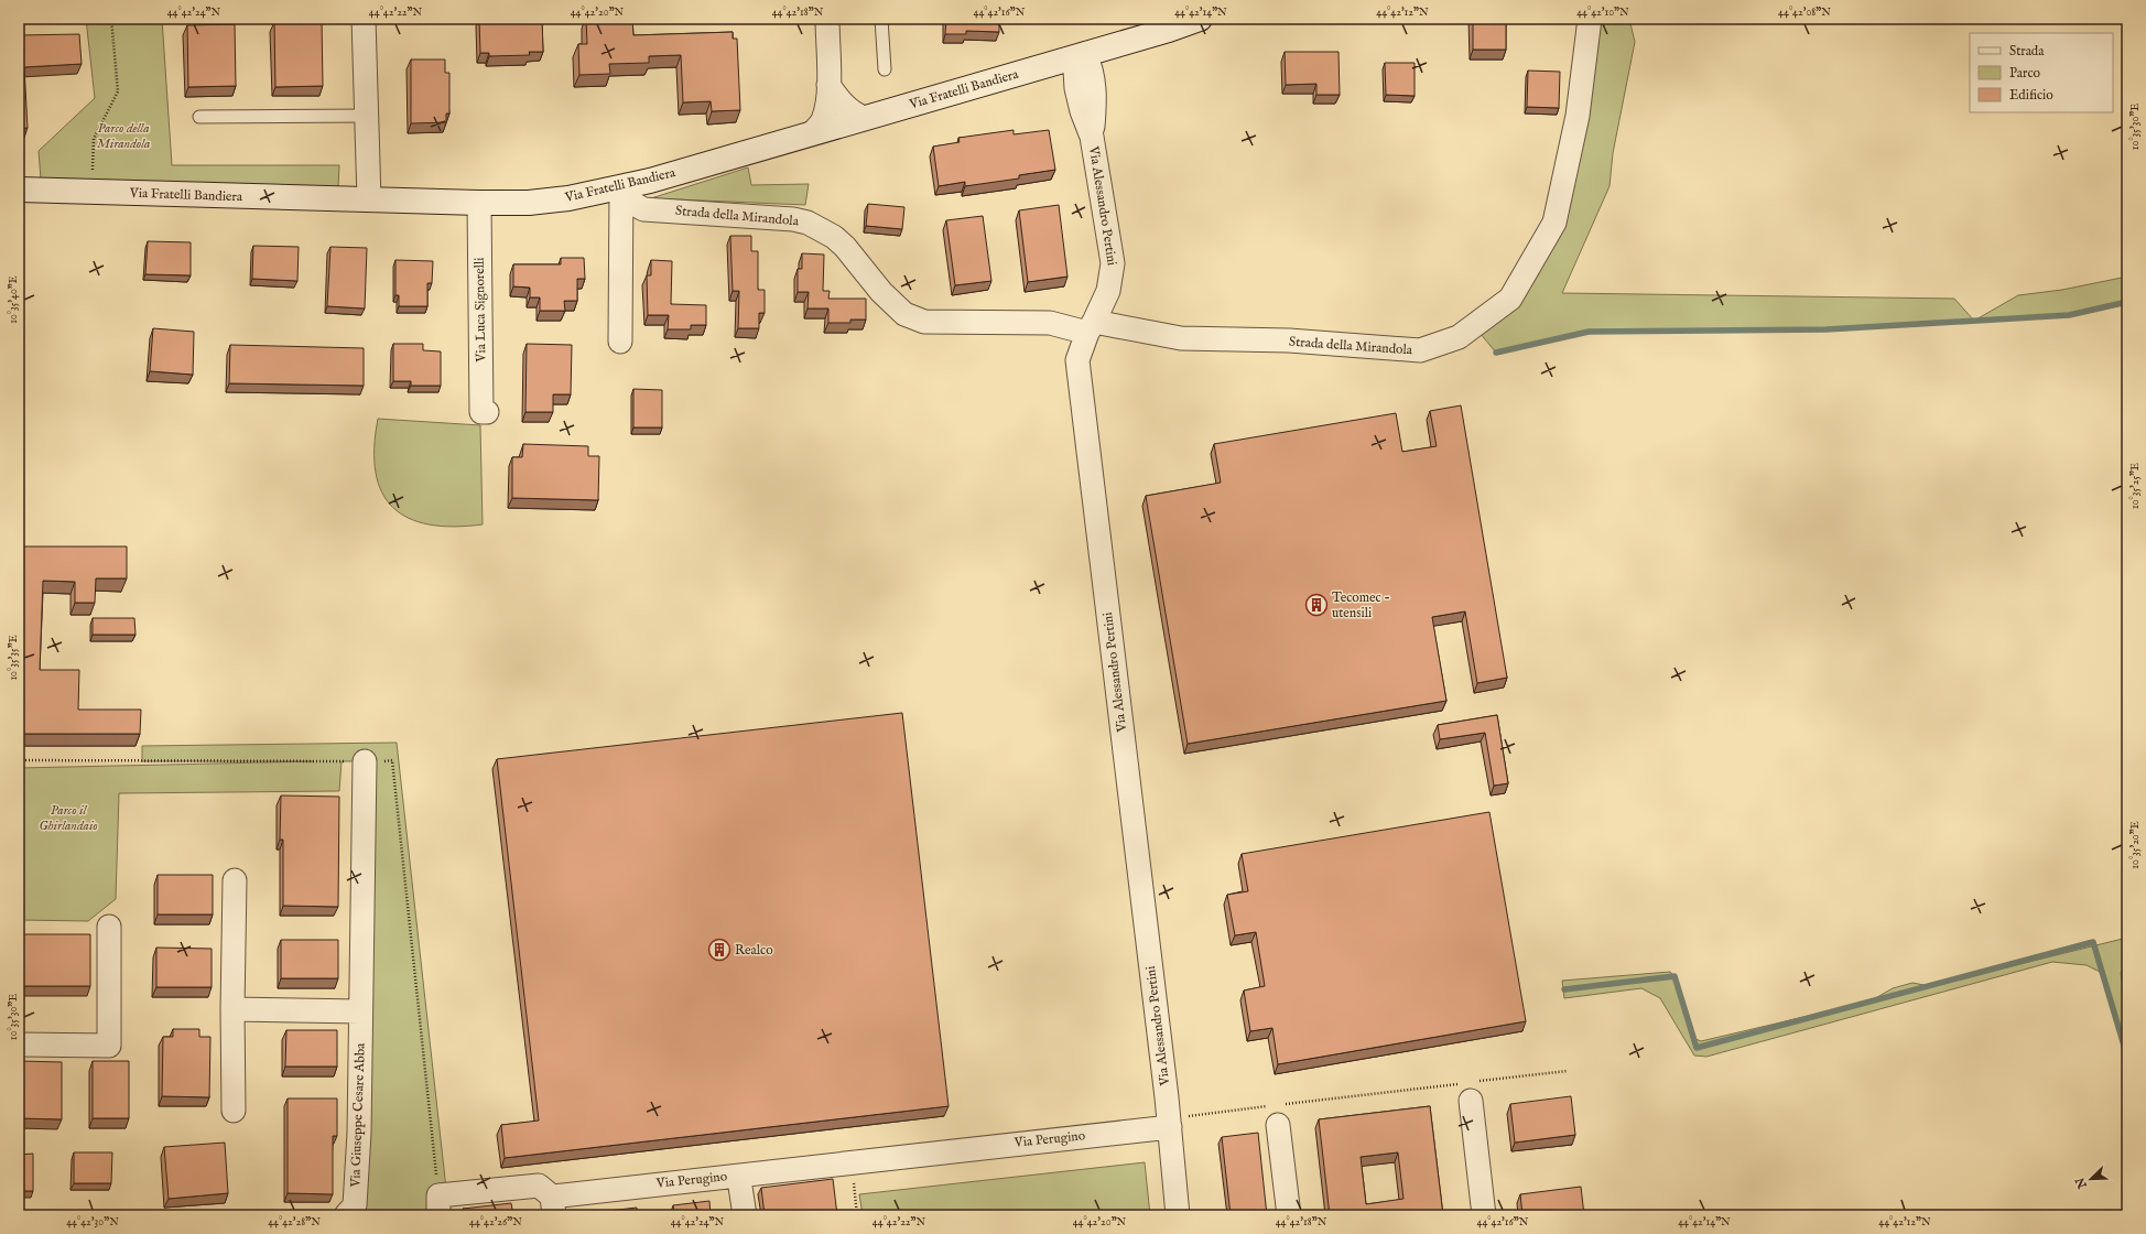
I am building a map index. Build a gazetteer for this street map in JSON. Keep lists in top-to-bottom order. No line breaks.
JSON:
{"streets":{"street":["Via Fratelli Bandiera","Via Alessandro Pertini","Strada della Mirandola","Via Luca Signorelli","Via Giuseppe Cesare Abba","Via Perugino"]},"crossings":[["Via Fratelli Bandiera","Via Alessandro Pertini"],["Via Fratelli Bandiera","Strada della Mirandola"],["Via Fratelli Bandiera","Via Luca Signorelli"],["Via Alessandro Pertini","Strada della Mirandola"],["Via Alessandro Pertini","Via Perugino"]],"parks":["Parco della Mirandola","Parco il Ghirlandaio"],"places":{"building":["Tecomec - utensili","Realco"]},"legend":["Strada","Parco","Edificio"],"north":"bottom left","coordinates":["44°42'24\"N","44°42'22\"N","44°42'20\"N","44°42'18\"N","44°42'16\"N","44°42'14\"N","44°42'12\"N","44°42'10\"N","44°42'08\"N","10°35'30\"E","10°35'40\"E","10°35'25\"E","10°35'35\"E","10°35'20\"E","44°42'30\"N","44°42'28\"N","44°42'26\"N"]}
